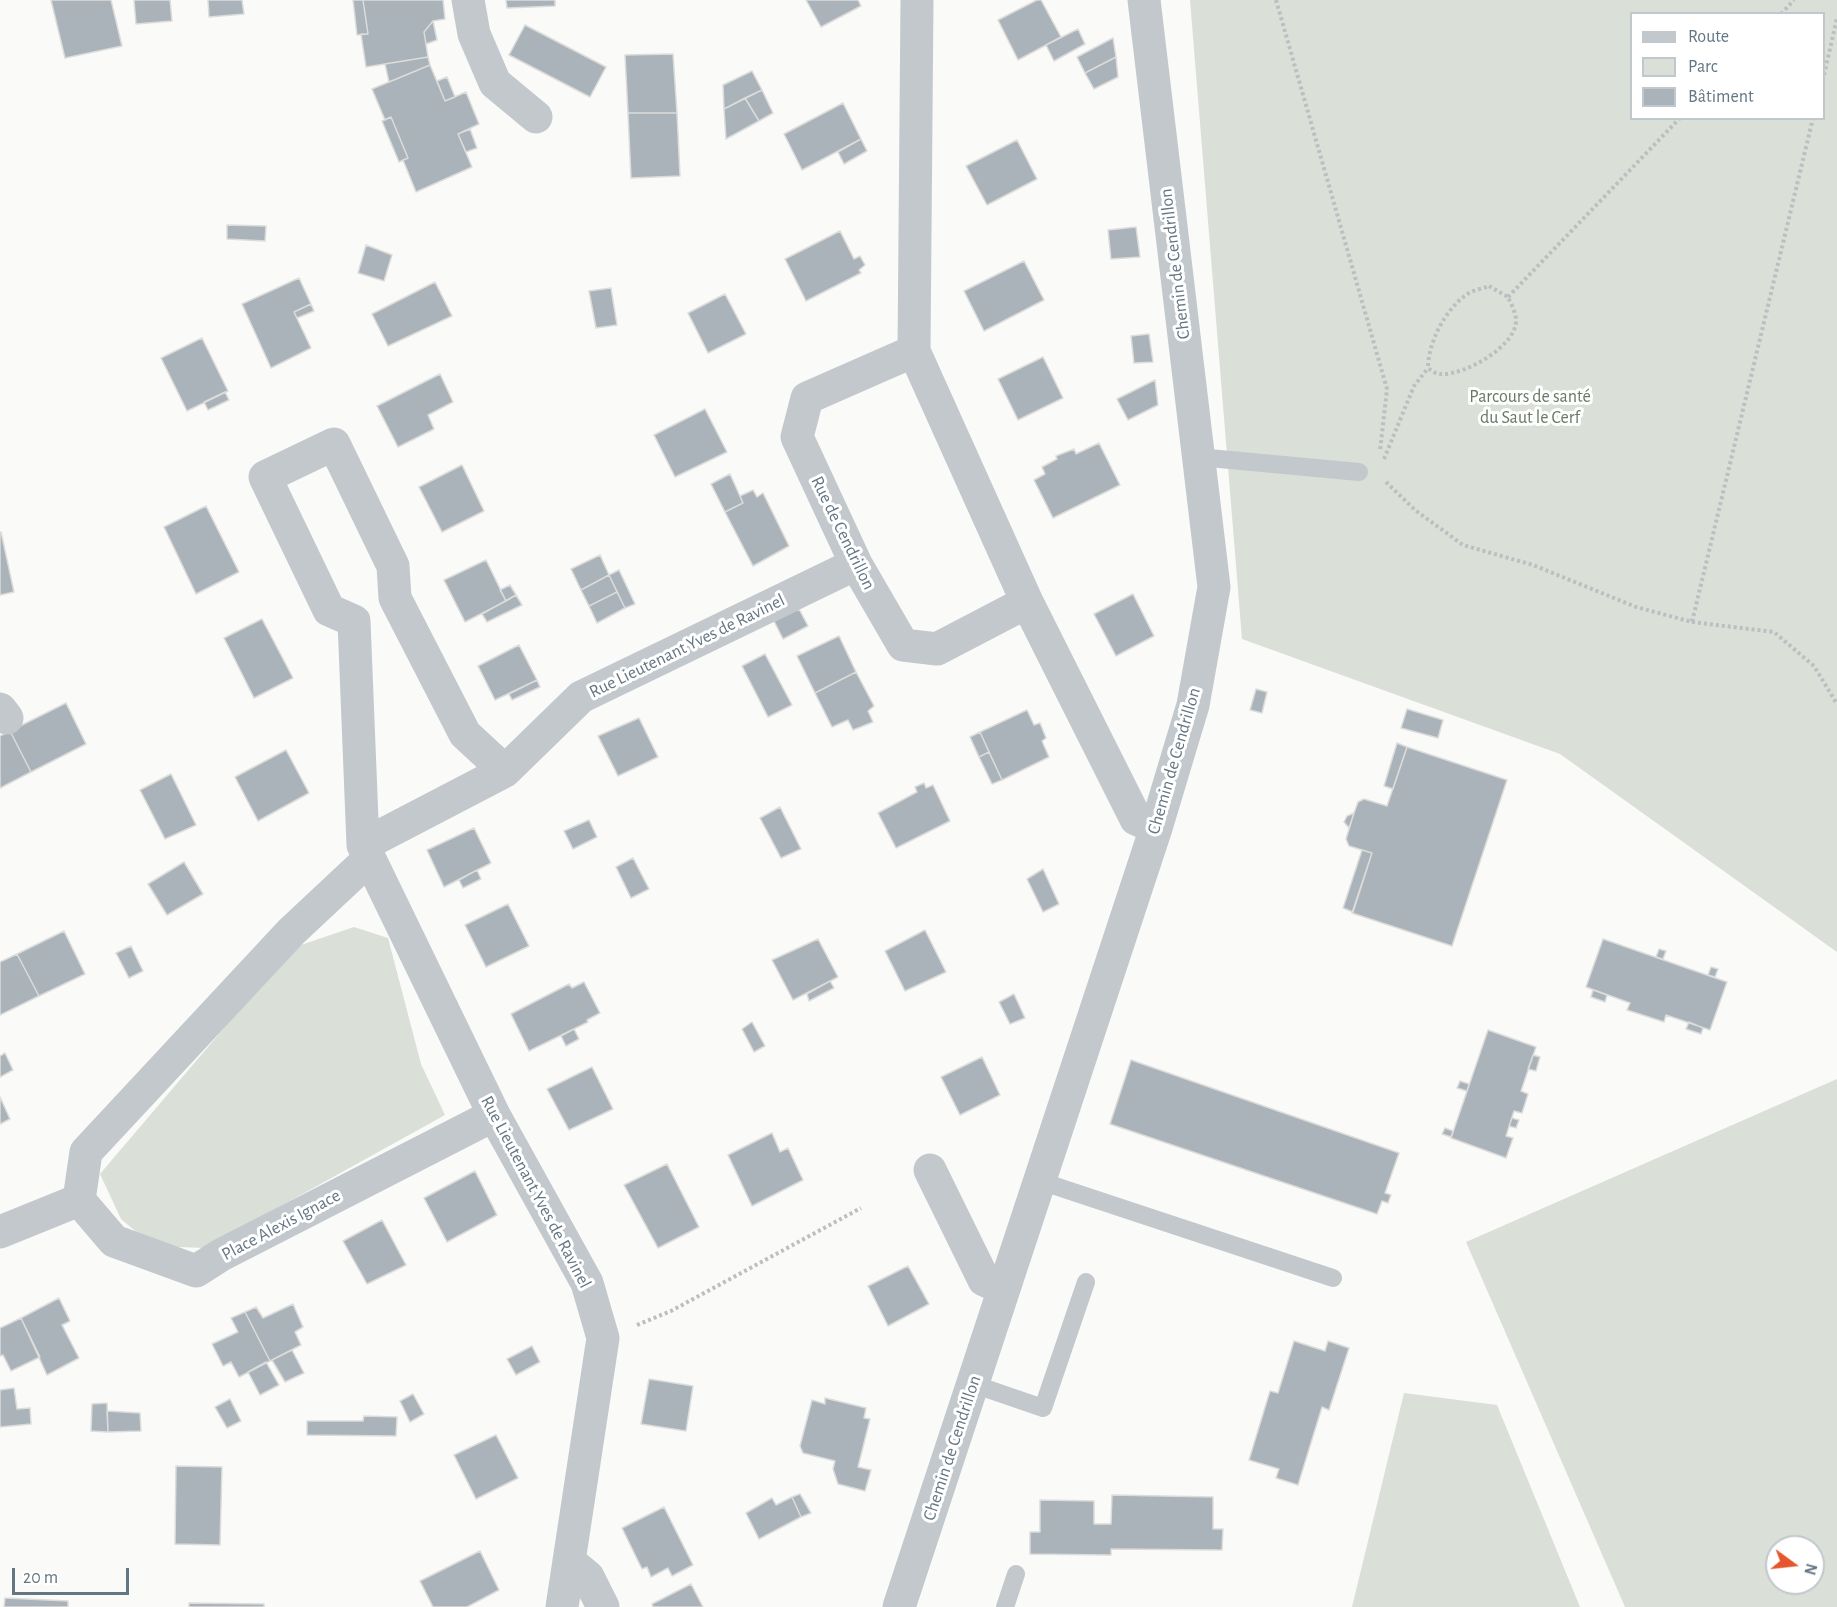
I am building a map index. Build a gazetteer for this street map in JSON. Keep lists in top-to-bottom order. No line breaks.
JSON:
{"streets":{"street":["Chemin de Cendrillon","Rue de Cendrillon","Rue Lieutenant Yves de Ravinel","Place Alexis Ignace"]},"crossings":[["Rue de Cendrillon","Rue Lieutenant Yves de Ravinel"],["Rue Lieutenant Yves de Ravinel","Place Alexis Ignace"]],"parks":["Parcours de santé du Saut le Cerf"],"legend":["Route","Parc","Bâtiment"],"scale_bar":"20 m","north":"right"}
